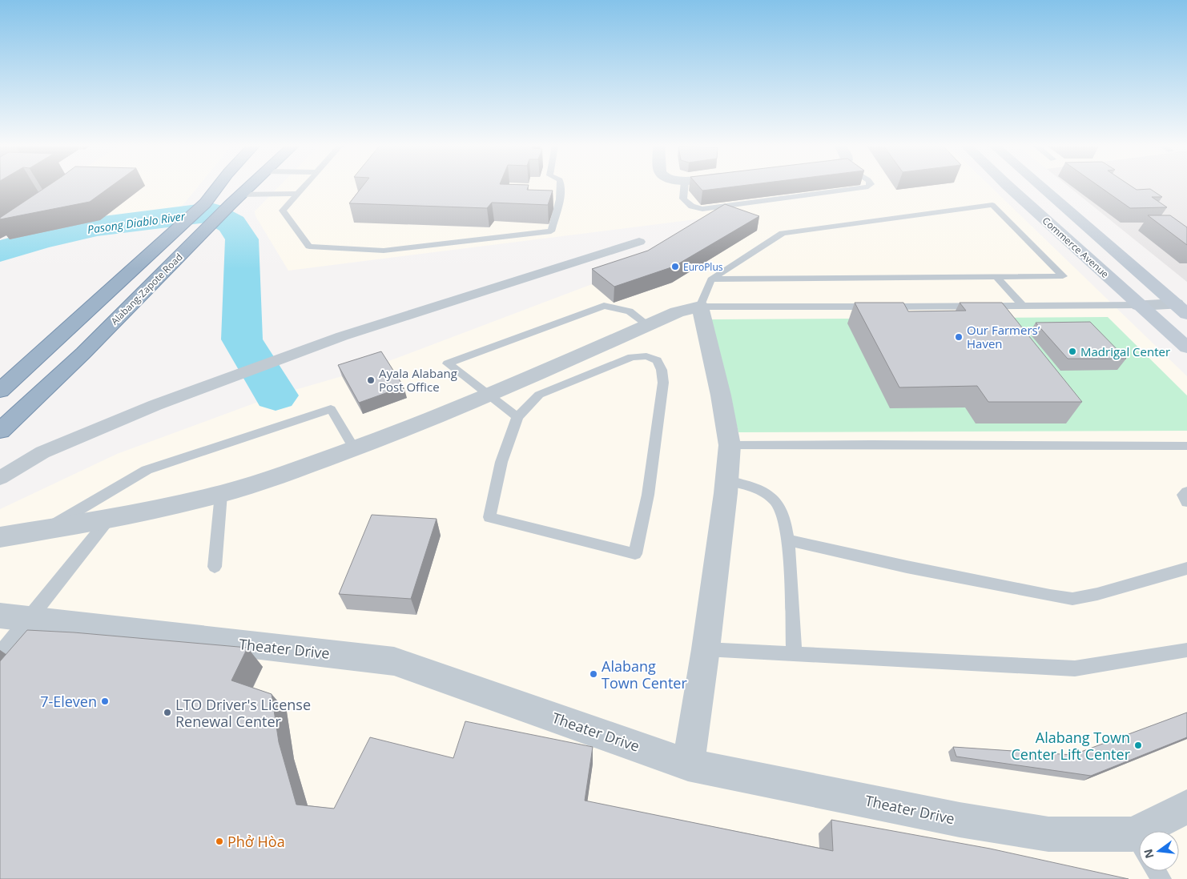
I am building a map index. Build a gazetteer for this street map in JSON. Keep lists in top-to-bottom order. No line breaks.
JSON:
{"streets":{"highway":["Alabang-Zapote Road"],"main road":["Commerce Avenue"],"street":["Theater Drive"]},"water":["Pasong Diablo River"],"places":["EuroPlus","Our Farmers’ Haven","Madrigal Center","Ayala Alabang Post Office","Alabang Town Center","7-Eleven","LTO Driver's License Renewal Center","Alabang Town Center Lift Center","Phở Hòa"],"north":"left"}
